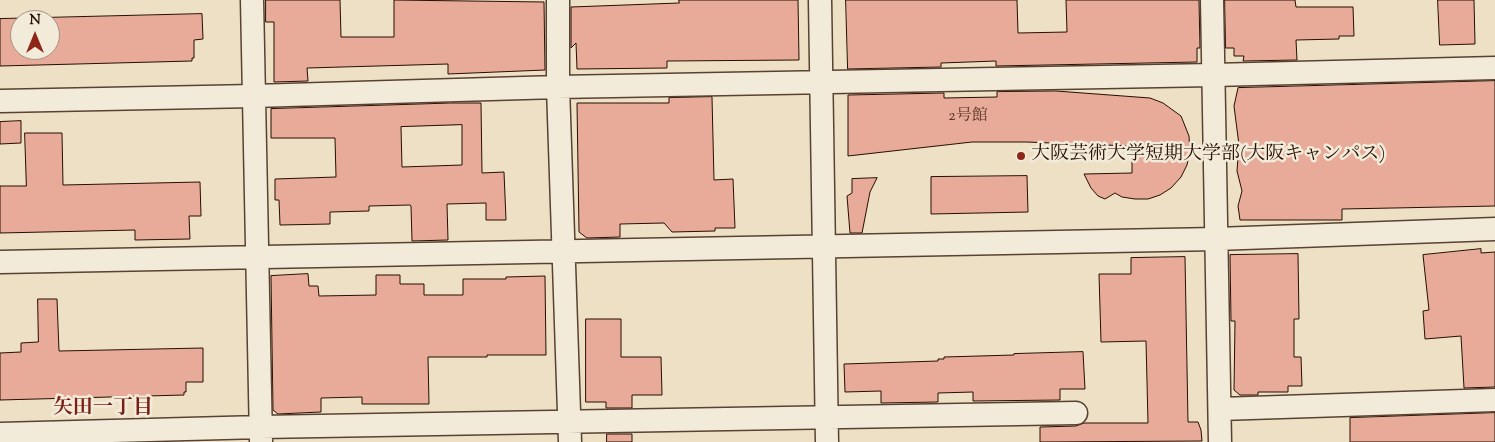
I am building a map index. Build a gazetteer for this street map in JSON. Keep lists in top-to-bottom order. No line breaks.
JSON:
{"districts":["矢田一丁目"],"places":["大阪芸術大学短期大学部(大阪キャンパス)"],"house_numbers":["2号館"],"north":"top"}
